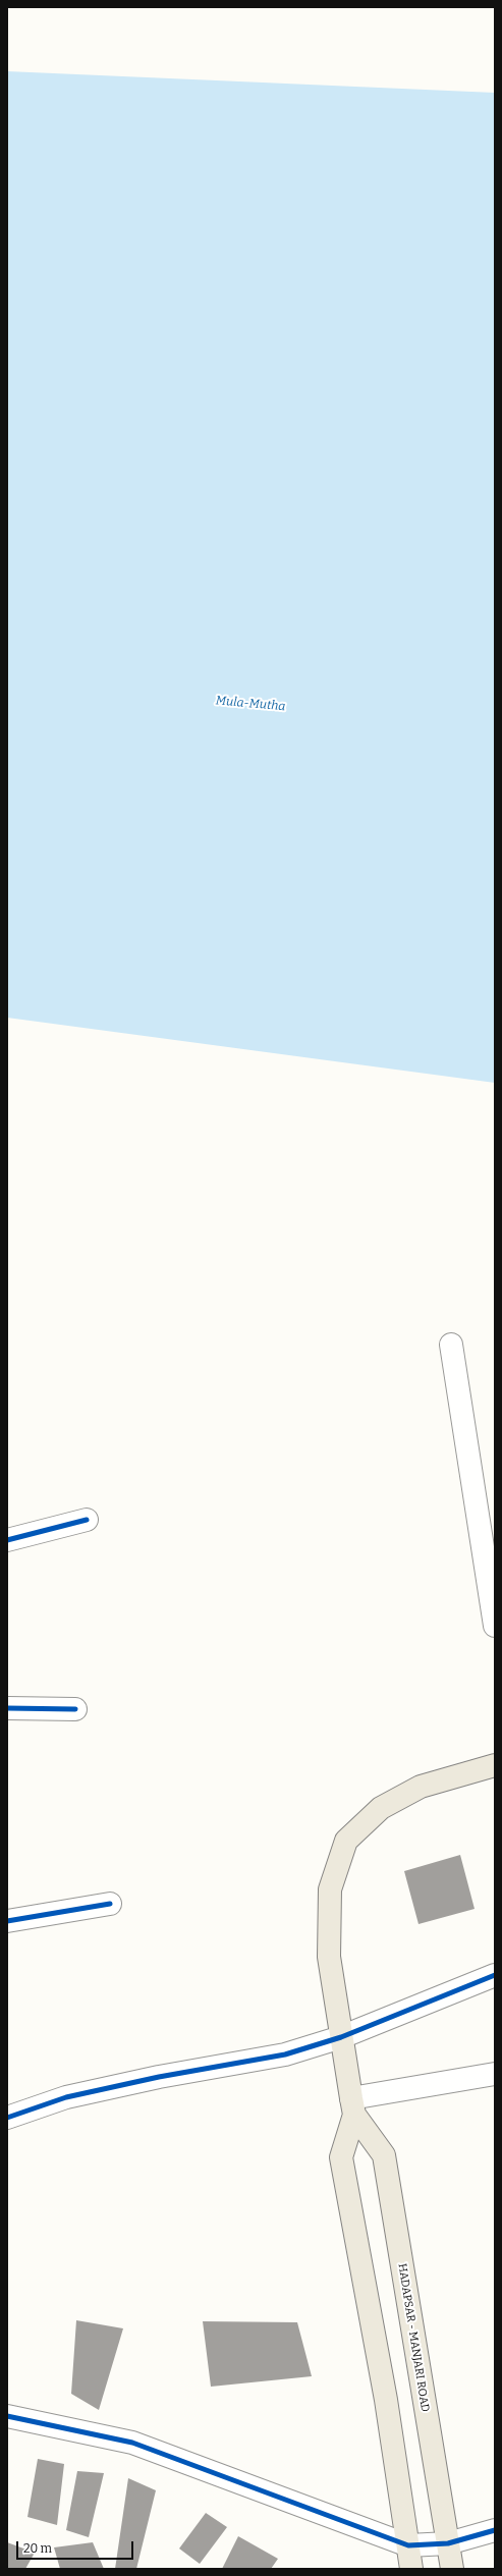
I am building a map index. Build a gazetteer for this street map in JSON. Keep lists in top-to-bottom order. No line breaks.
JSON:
{"streets":{"main road":["HADAPSAR - MANJARI ROAD"]},"water":["Mula-Mutha"],"scale_bar":"20 m"}
